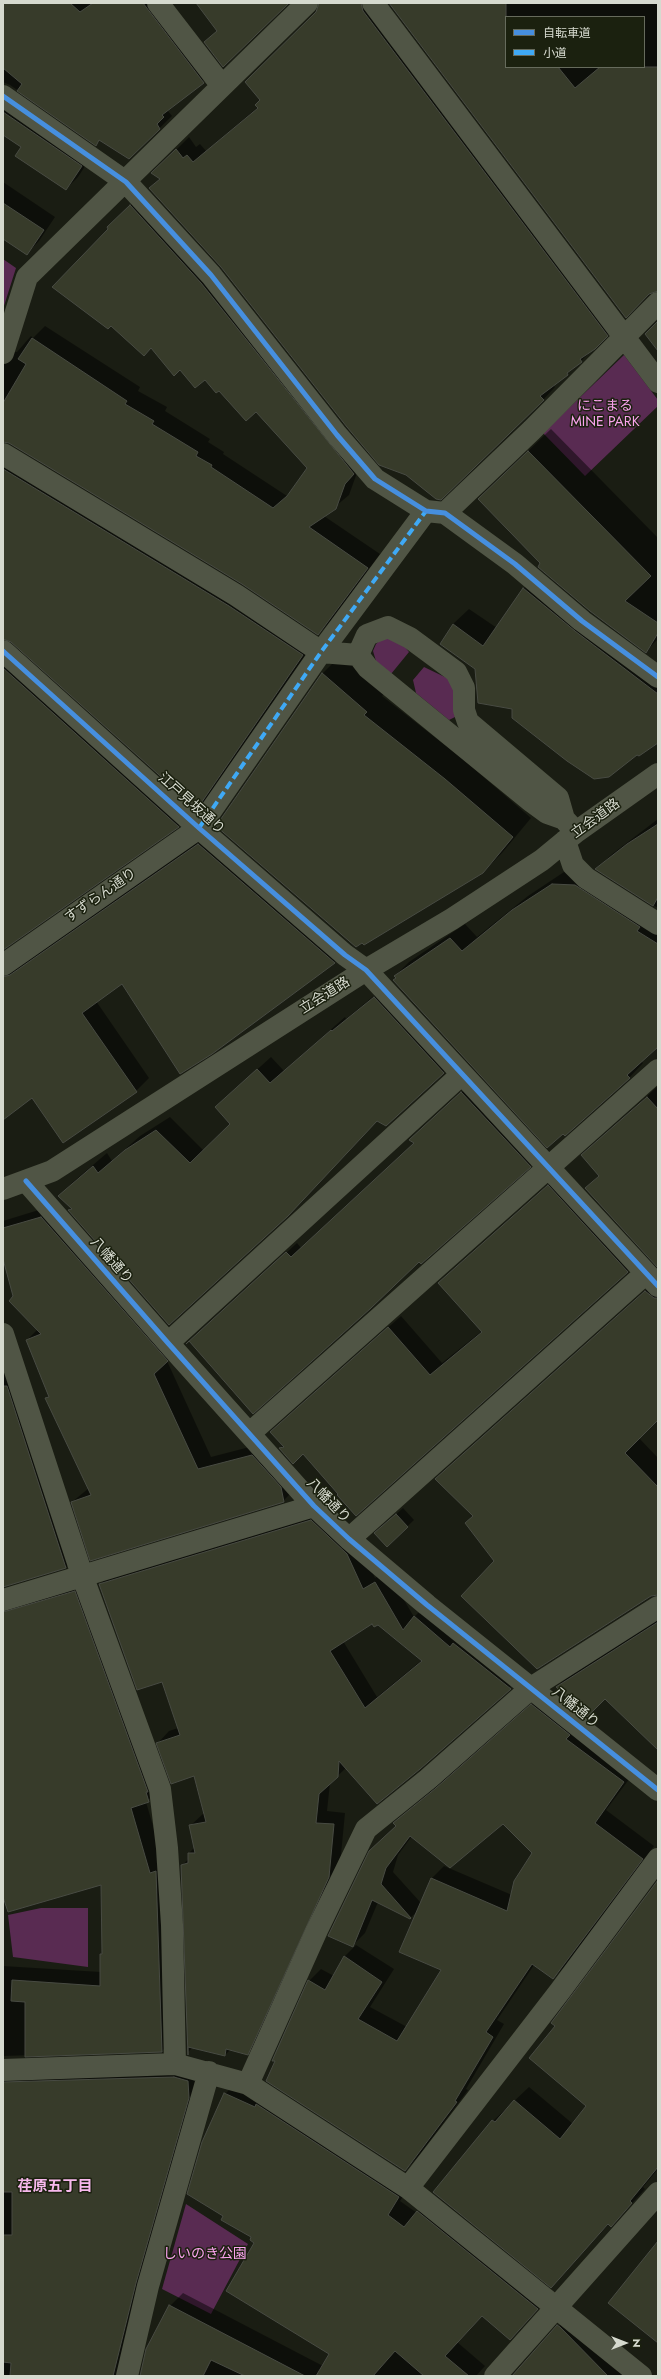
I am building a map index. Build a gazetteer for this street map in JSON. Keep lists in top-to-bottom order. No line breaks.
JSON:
{"streets":{"street":["江戸見坂通り","立会道路","すずらん通り","八幡通り"]},"crossings":[["江戸見坂通り","立会道路"],["江戸見坂通り","すずらん通り"],["立会道路","八幡通り"]],"districts":["荏原五丁目"],"parks":["にこまる MINE PARK","しいのき公園"],"legend":["自転車道","小道"],"north":"right"}
